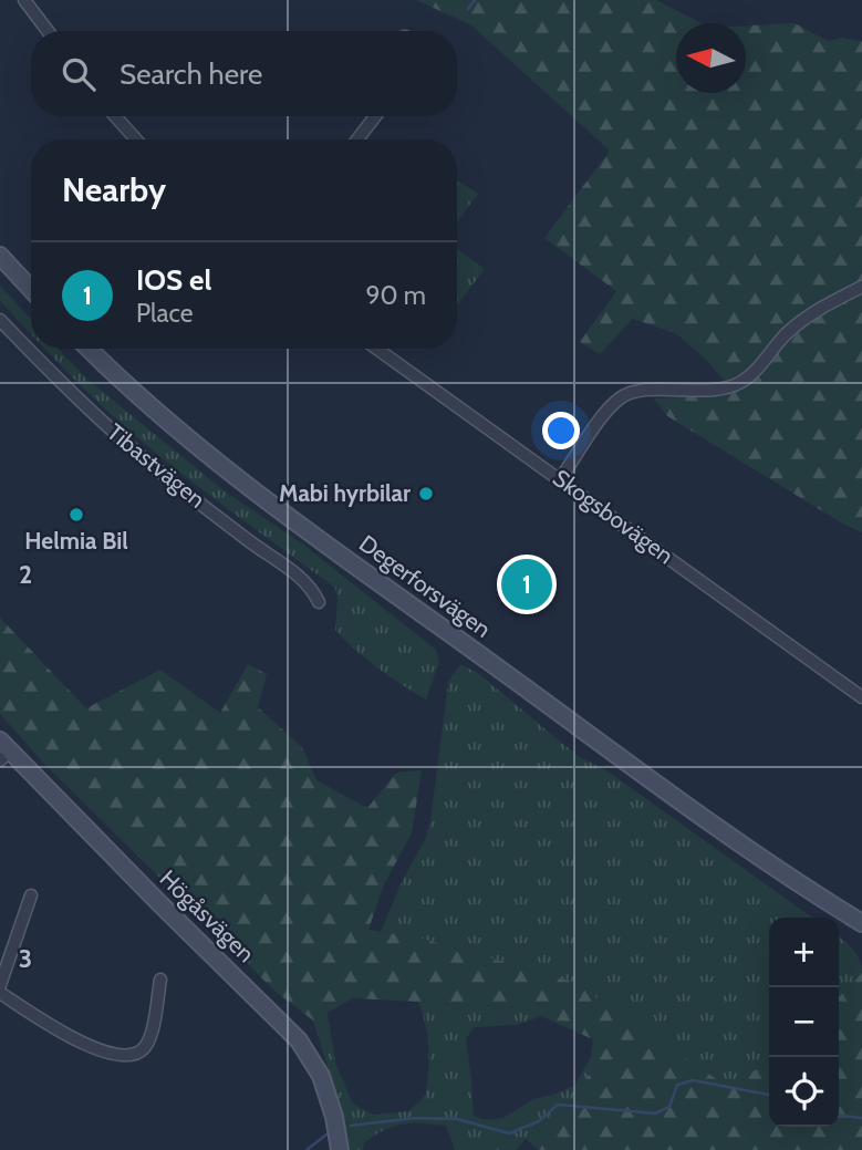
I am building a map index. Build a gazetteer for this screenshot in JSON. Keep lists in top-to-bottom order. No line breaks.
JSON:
{"streets":{"main road":["Degerforsvägen","Högåsvägen"],"street":["Tibastvägen","Skogsbovägen"]},"places":["Mabi hyrbilar","Helmia Bil"],"north":"left","page":{"search":"Search here","heading":"Nearby","list":[{"mark":"1","name":"IOS el","note":"Place","value":"90 m"}],"pins":"1","map_buttons":["+","−"]},"grid":{"rows":["2","3"]}}
